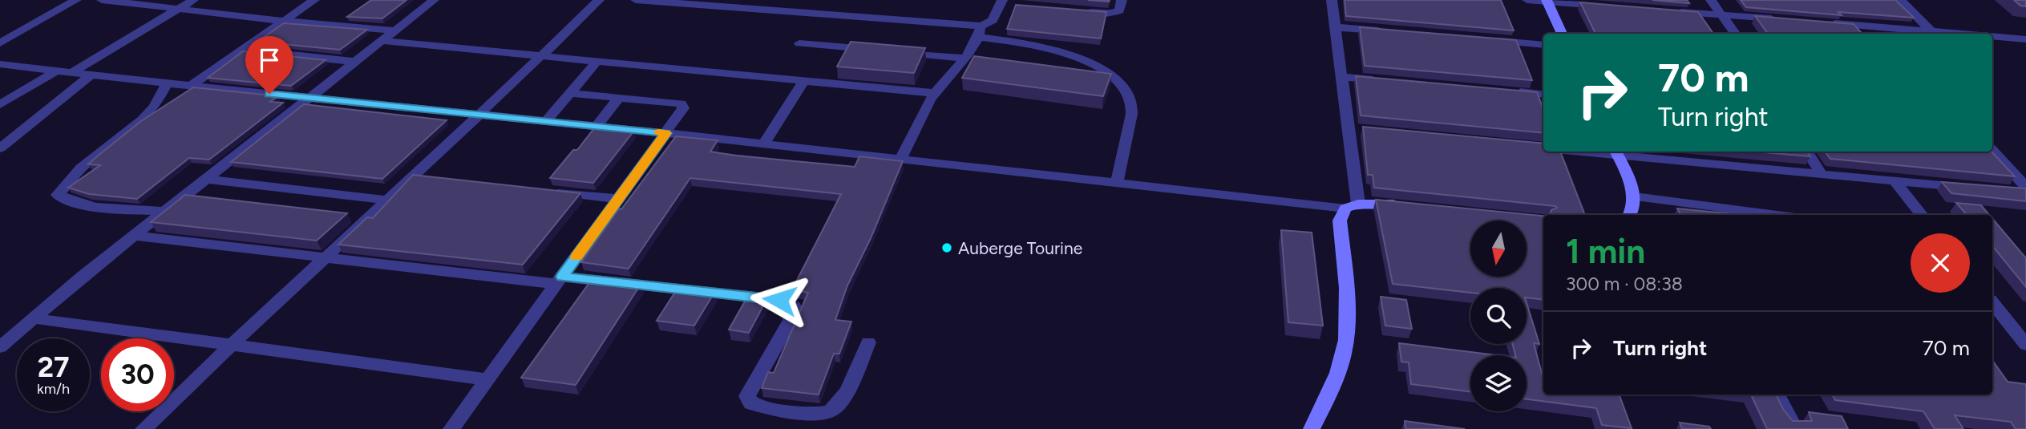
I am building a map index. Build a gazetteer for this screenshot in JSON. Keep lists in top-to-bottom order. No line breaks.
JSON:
{"places":["Auberge Tourine"],"north":"bottom","page":{"turn":["70 m","Turn right"],"heading":["1 min","300 m · 08:38"],"list":[{"name":"Turn right","value":"70 m"}],"speed":"27 km/h","limit":"30"}}
